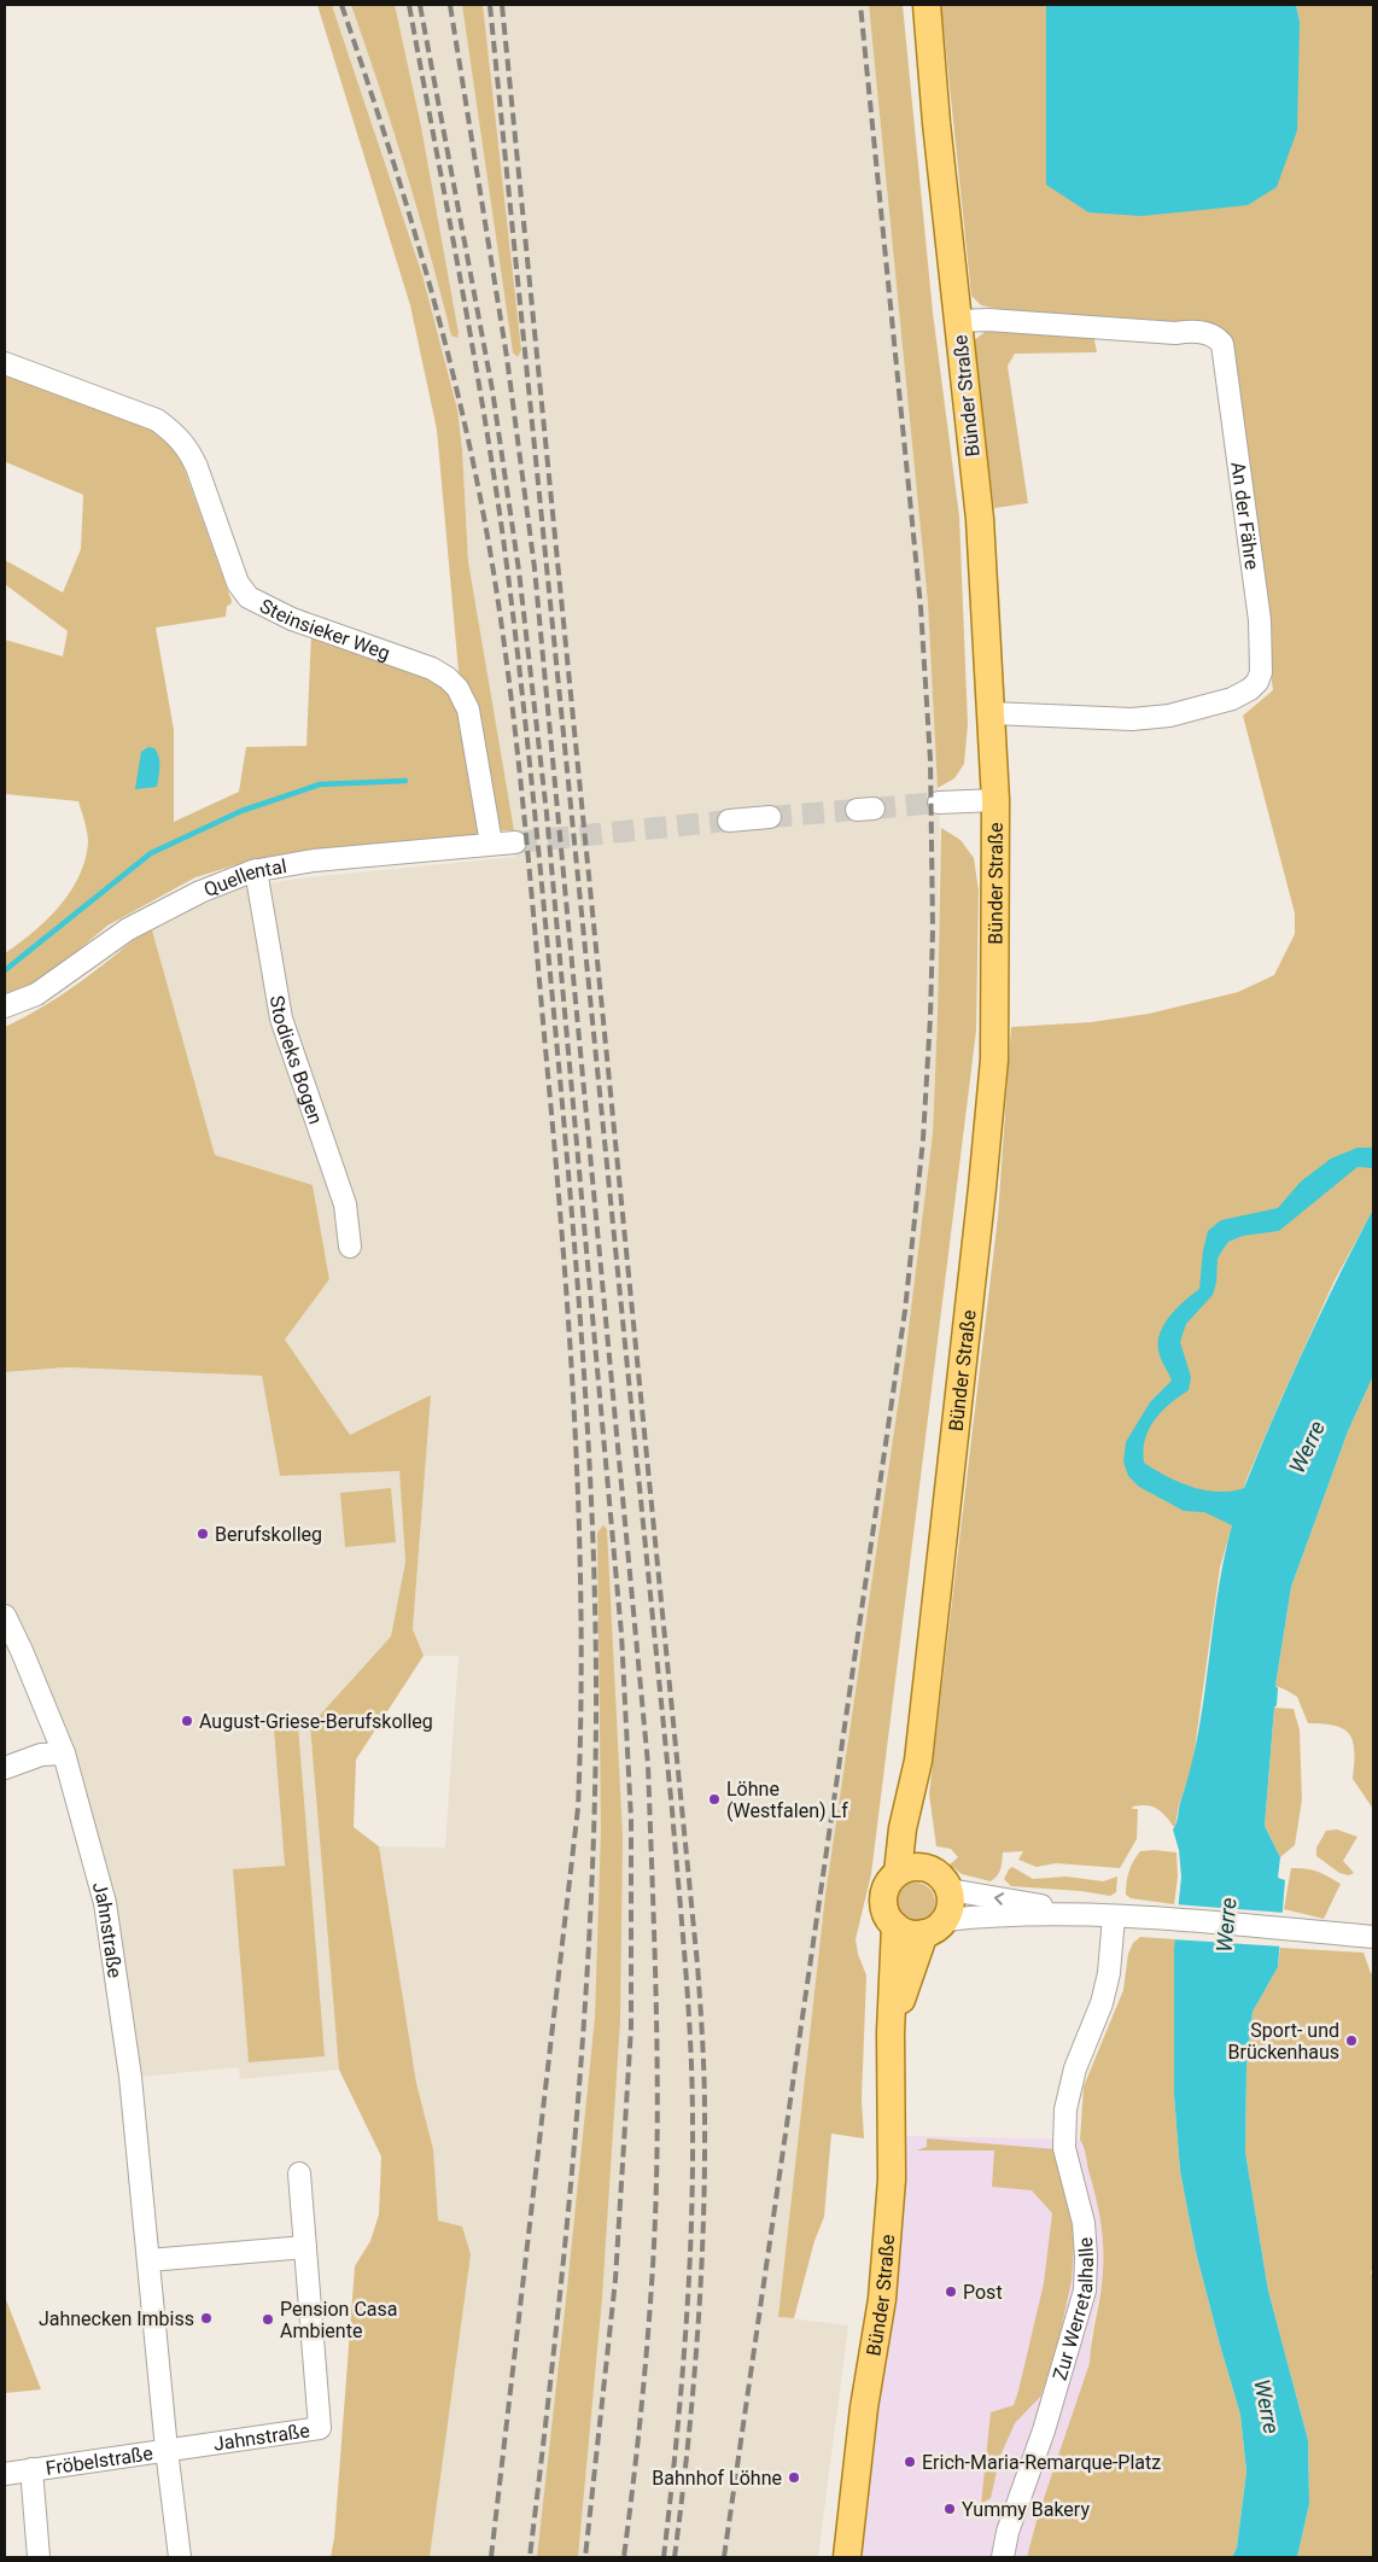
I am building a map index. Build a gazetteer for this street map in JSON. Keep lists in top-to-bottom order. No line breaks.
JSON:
{"streets":{"main road":["Bünder Straße"],"street":["An der Fähre","Steinsieker Weg","Quellental","Stodieks Bogen","Jahnstraße","Zur Werretalhalle","Fröbelstraße"]},"crossings":[["Bünder Straße","An der Fähre"],["Steinsieker Weg","Quellental"],["Quellental","Stodieks Bogen"],["Jahnstraße","Fröbelstraße"]],"water":["Werre"],"places":["Berufskolleg","August-Griese-Berufskolleg","Löhne (Westfalen) Lf","Sport- und Brückenhaus","Post","Jahnecken Imbiss","Pension Casa Ambiente","Erich-Maria-Remarque-Platz","Bahnhof Löhne","Yummy Bakery"]}
